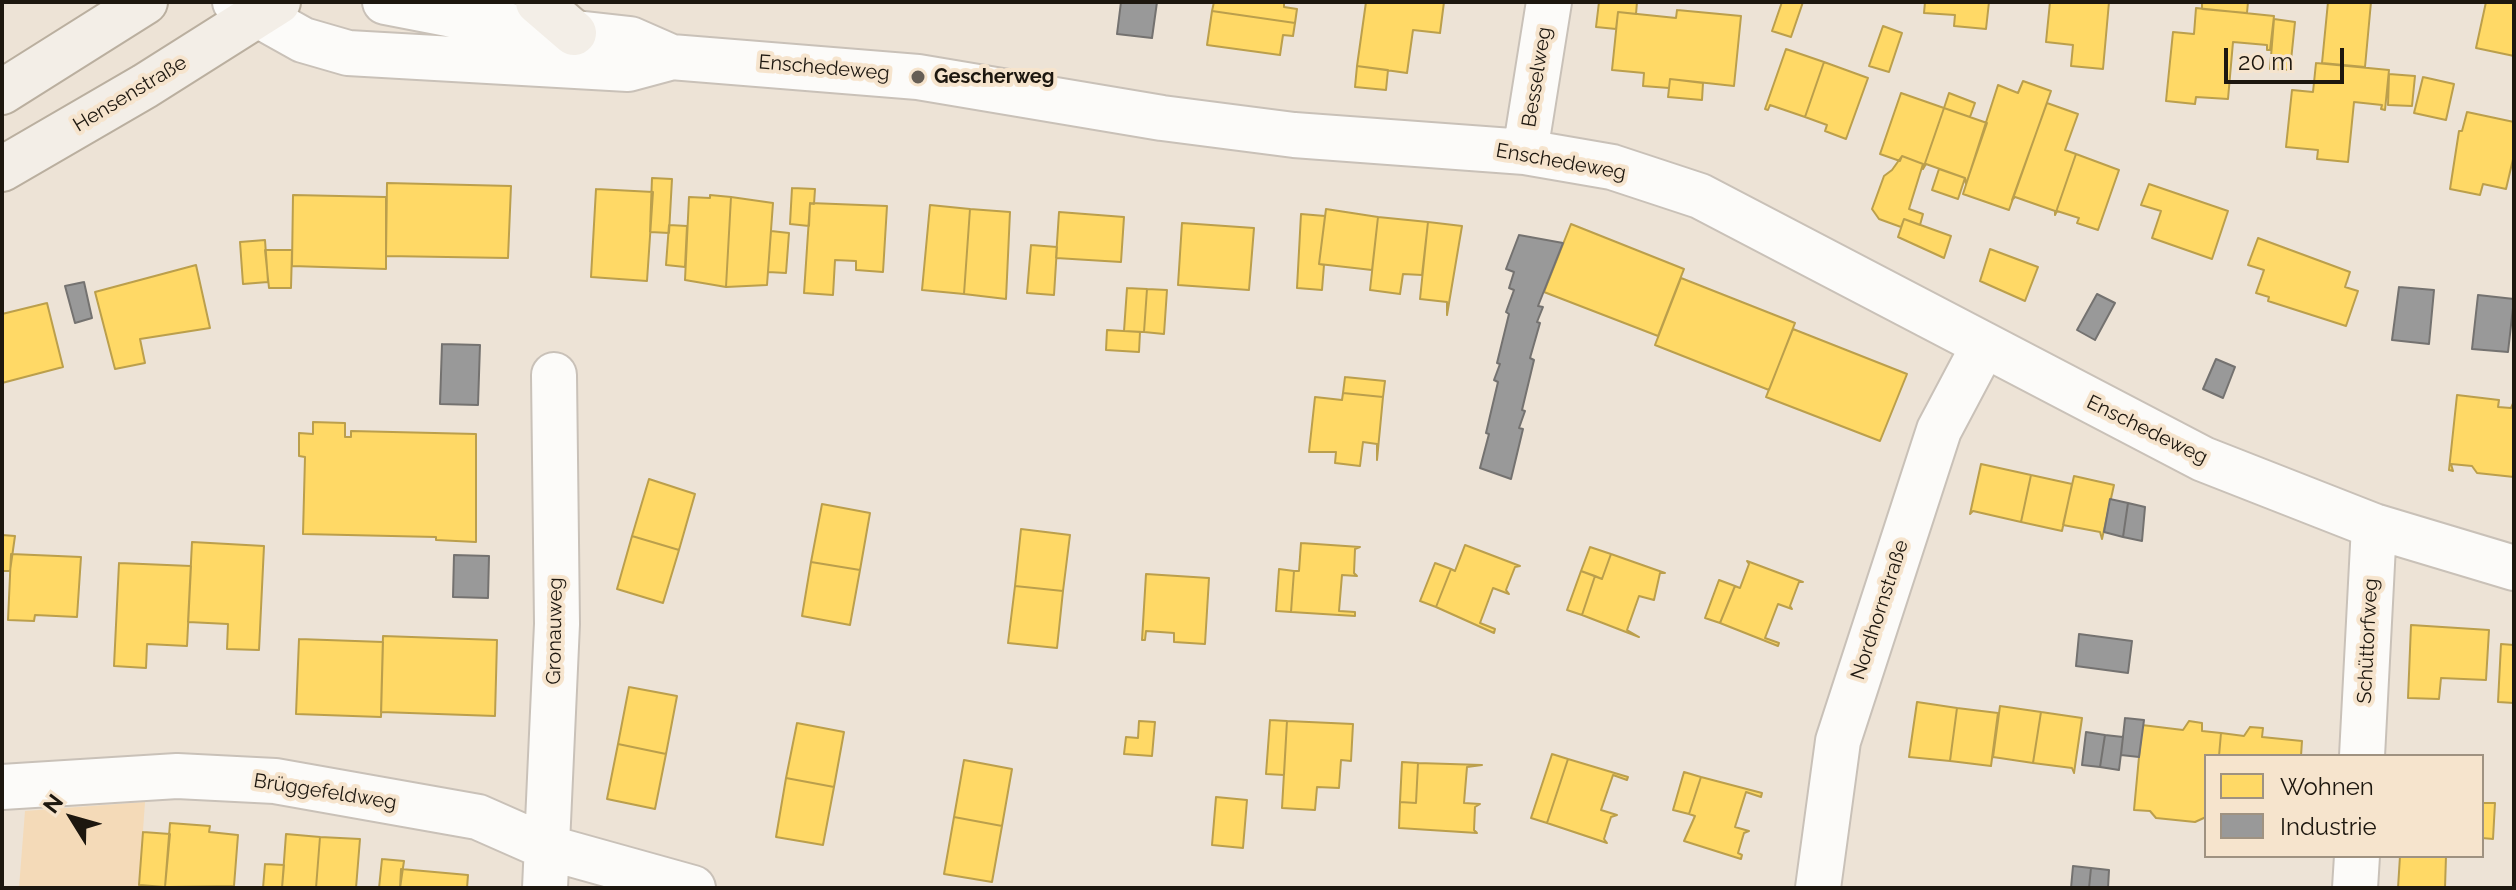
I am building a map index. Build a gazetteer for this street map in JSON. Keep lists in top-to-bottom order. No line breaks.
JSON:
{"streets":{"main road":["Hensenstraße"],"street":["Enschedeweg","Besselweg","Nordhornstraße","Gronauweg","Schüttorfweg","Brüggefeldweg"]},"crossings":[["Enschedeweg","Besselweg"],["Enschedeweg","Hensenstraße"],["Enschedeweg","Nordhornstraße"],["Enschedeweg","Schüttorfweg"],["Gronauweg","Brüggefeldweg"]],"places":["Gescherweg"],"legend":["Wohnen","Industrie"],"scale_bar":"20 m","north":"top left"}
